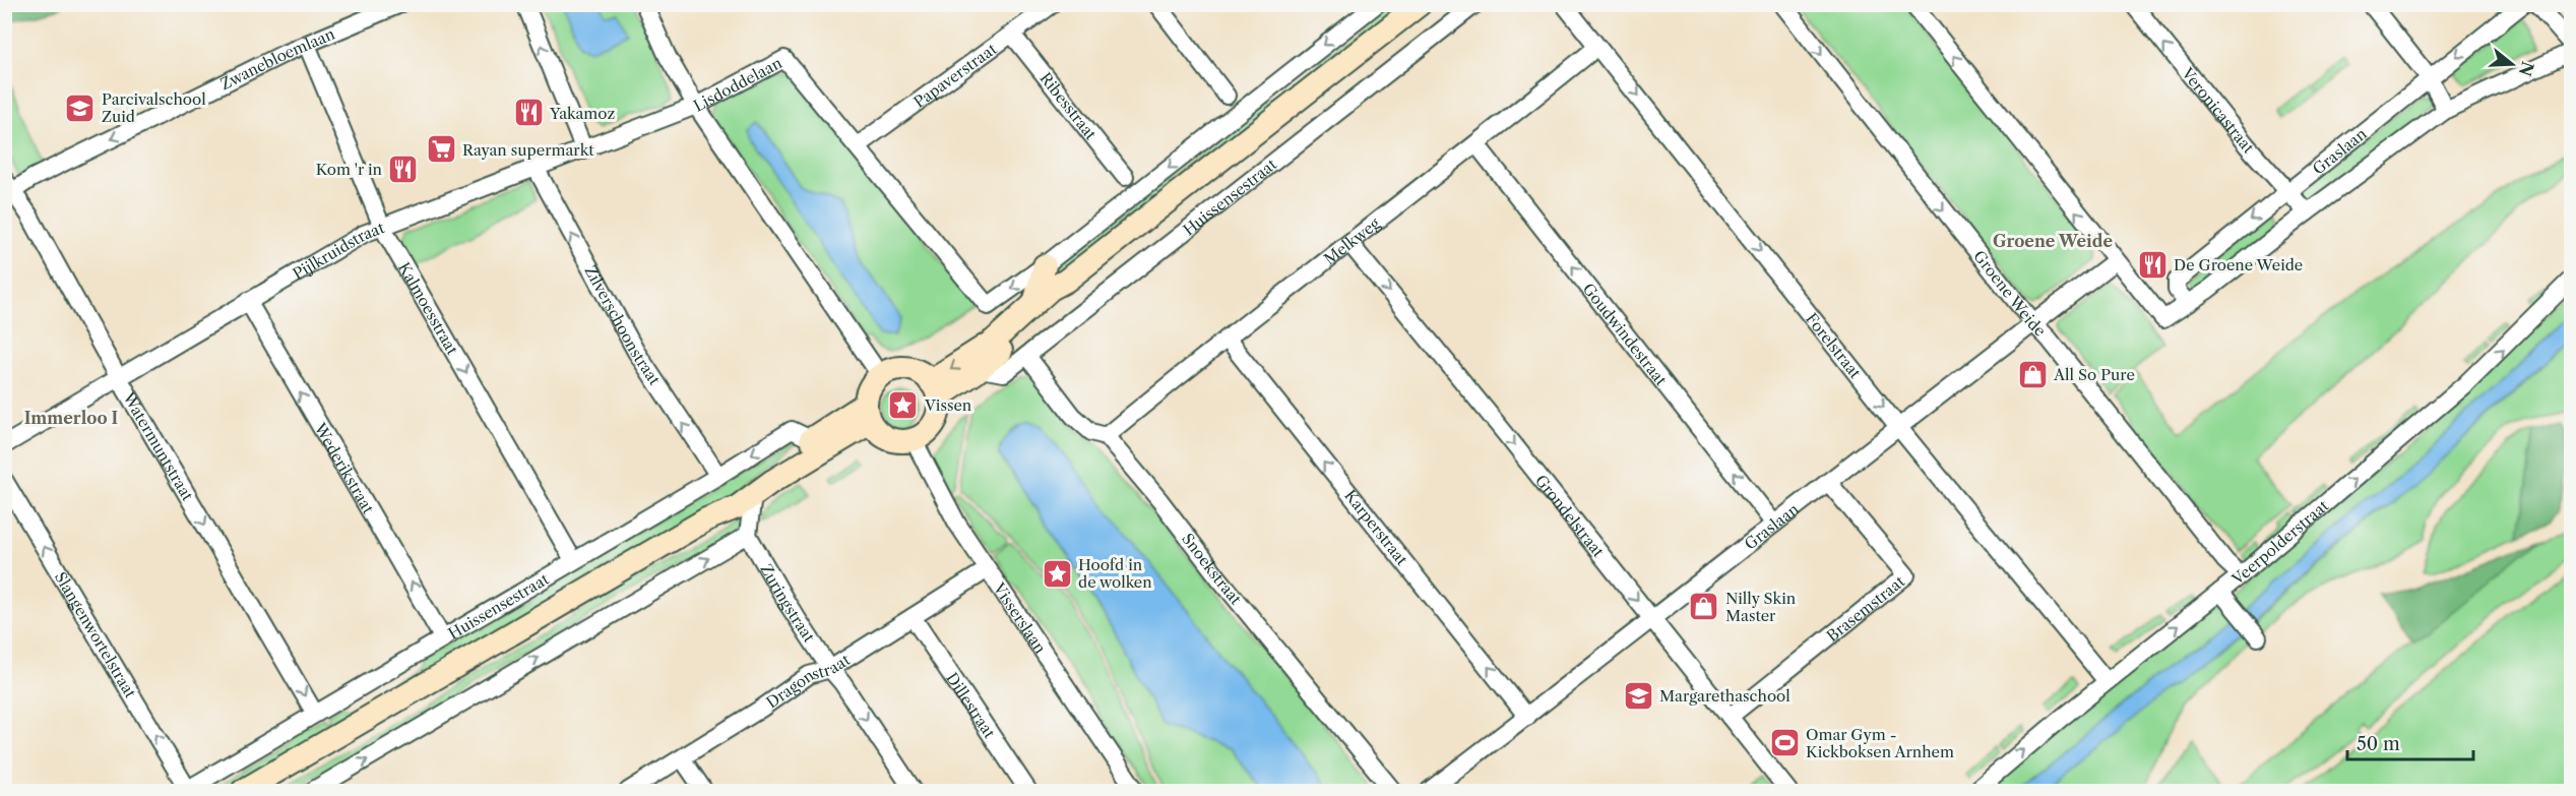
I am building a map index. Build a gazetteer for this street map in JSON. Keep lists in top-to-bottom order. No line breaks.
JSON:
{"streets":{"street":["Zwanebloemlaan","Papaverstraat","Lisdoddelaan","Ribesstraat","Veronicastraat","Graslaan","Huissensestraat","Melkweg","Pijlkruidstraat","Groene Weide","Kalmoesstraat","Zilverschoonstraat","Goudwindestraat","Forelstraat","Watermuntstraat","Wederikstraat","Grondelstraat","Karperstraat","Veerpolderstraat","Snoekstraat","Zuringstraat","Brasemstraat","Visserslaan","Slangenwortelstraat","Dragonstraat","Dillestraat"]},"crossings":[["Zwanebloemlaan","Kalmoesstraat"],["Zwanebloemlaan","Watermuntstraat"],["Papaverstraat","Lisdoddelaan"],["Papaverstraat","Ribesstraat"],["Lisdoddelaan","Huissensestraat"],["Lisdoddelaan","Pijlkruidstraat"],["Lisdoddelaan","Visserslaan"],["Veronicastraat","Graslaan"],["Graslaan","Groene Weide"],["Graslaan","Goudwindestraat"],["Graslaan","Forelstraat"],["Graslaan","Grondelstraat"],["Graslaan","Karperstraat"],["Graslaan","Brasemstraat"],["Huissensestraat","Kalmoesstraat"],["Huissensestraat","Zilverschoonstraat"],["Huissensestraat","Watermuntstraat"],["Huissensestraat","Wederikstraat"],["Huissensestraat","Snoekstraat"],["Huissensestraat","Visserslaan"],["Huissensestraat","Slangenwortelstraat"],["Melkweg","Goudwindestraat"],["Melkweg","Forelstraat"],["Melkweg","Grondelstraat"],["Melkweg","Karperstraat"],["Melkweg","Snoekstraat"],["Pijlkruidstraat","Kalmoesstraat"],["Pijlkruidstraat","Zilverschoonstraat"],["Pijlkruidstraat","Watermuntstraat"],["Pijlkruidstraat","Wederikstraat"],["Groene Weide","Veerpolderstraat"],["Forelstraat","Veerpolderstraat"],["Grondelstraat","Brasemstraat"],["Zuringstraat","Dragonstraat"],["Visserslaan","Dragonstraat"],["Dragonstraat","Dillestraat"]],"one_way":["Zwanebloemlaan","Veronicastraat","Kalmoesstraat","Zilverschoonstraat","Goudwindestraat","Forelstraat","Watermuntstraat","Wederikstraat","Grondelstraat","Karperstraat","Veerpolderstraat","Zuringstraat","Slangenwortelstraat"],"districts":["Groene Weide","Immerloo I"],"places":{"school or university":["Parcivalschool Zuid","Margarethaschool"],"restaurant":["Yakamoz","Kom 'r in","De Groene Weide"],"supermarket":["Rayan supermarkt"],"shop":["All So Pure","Nilly Skin Master"],"place":["Vissen","Hoofd in de wolken"],"sports":["Omar Gym - Kickboksen Arnhem"]},"scale_bar":"50 m","north":"right"}
